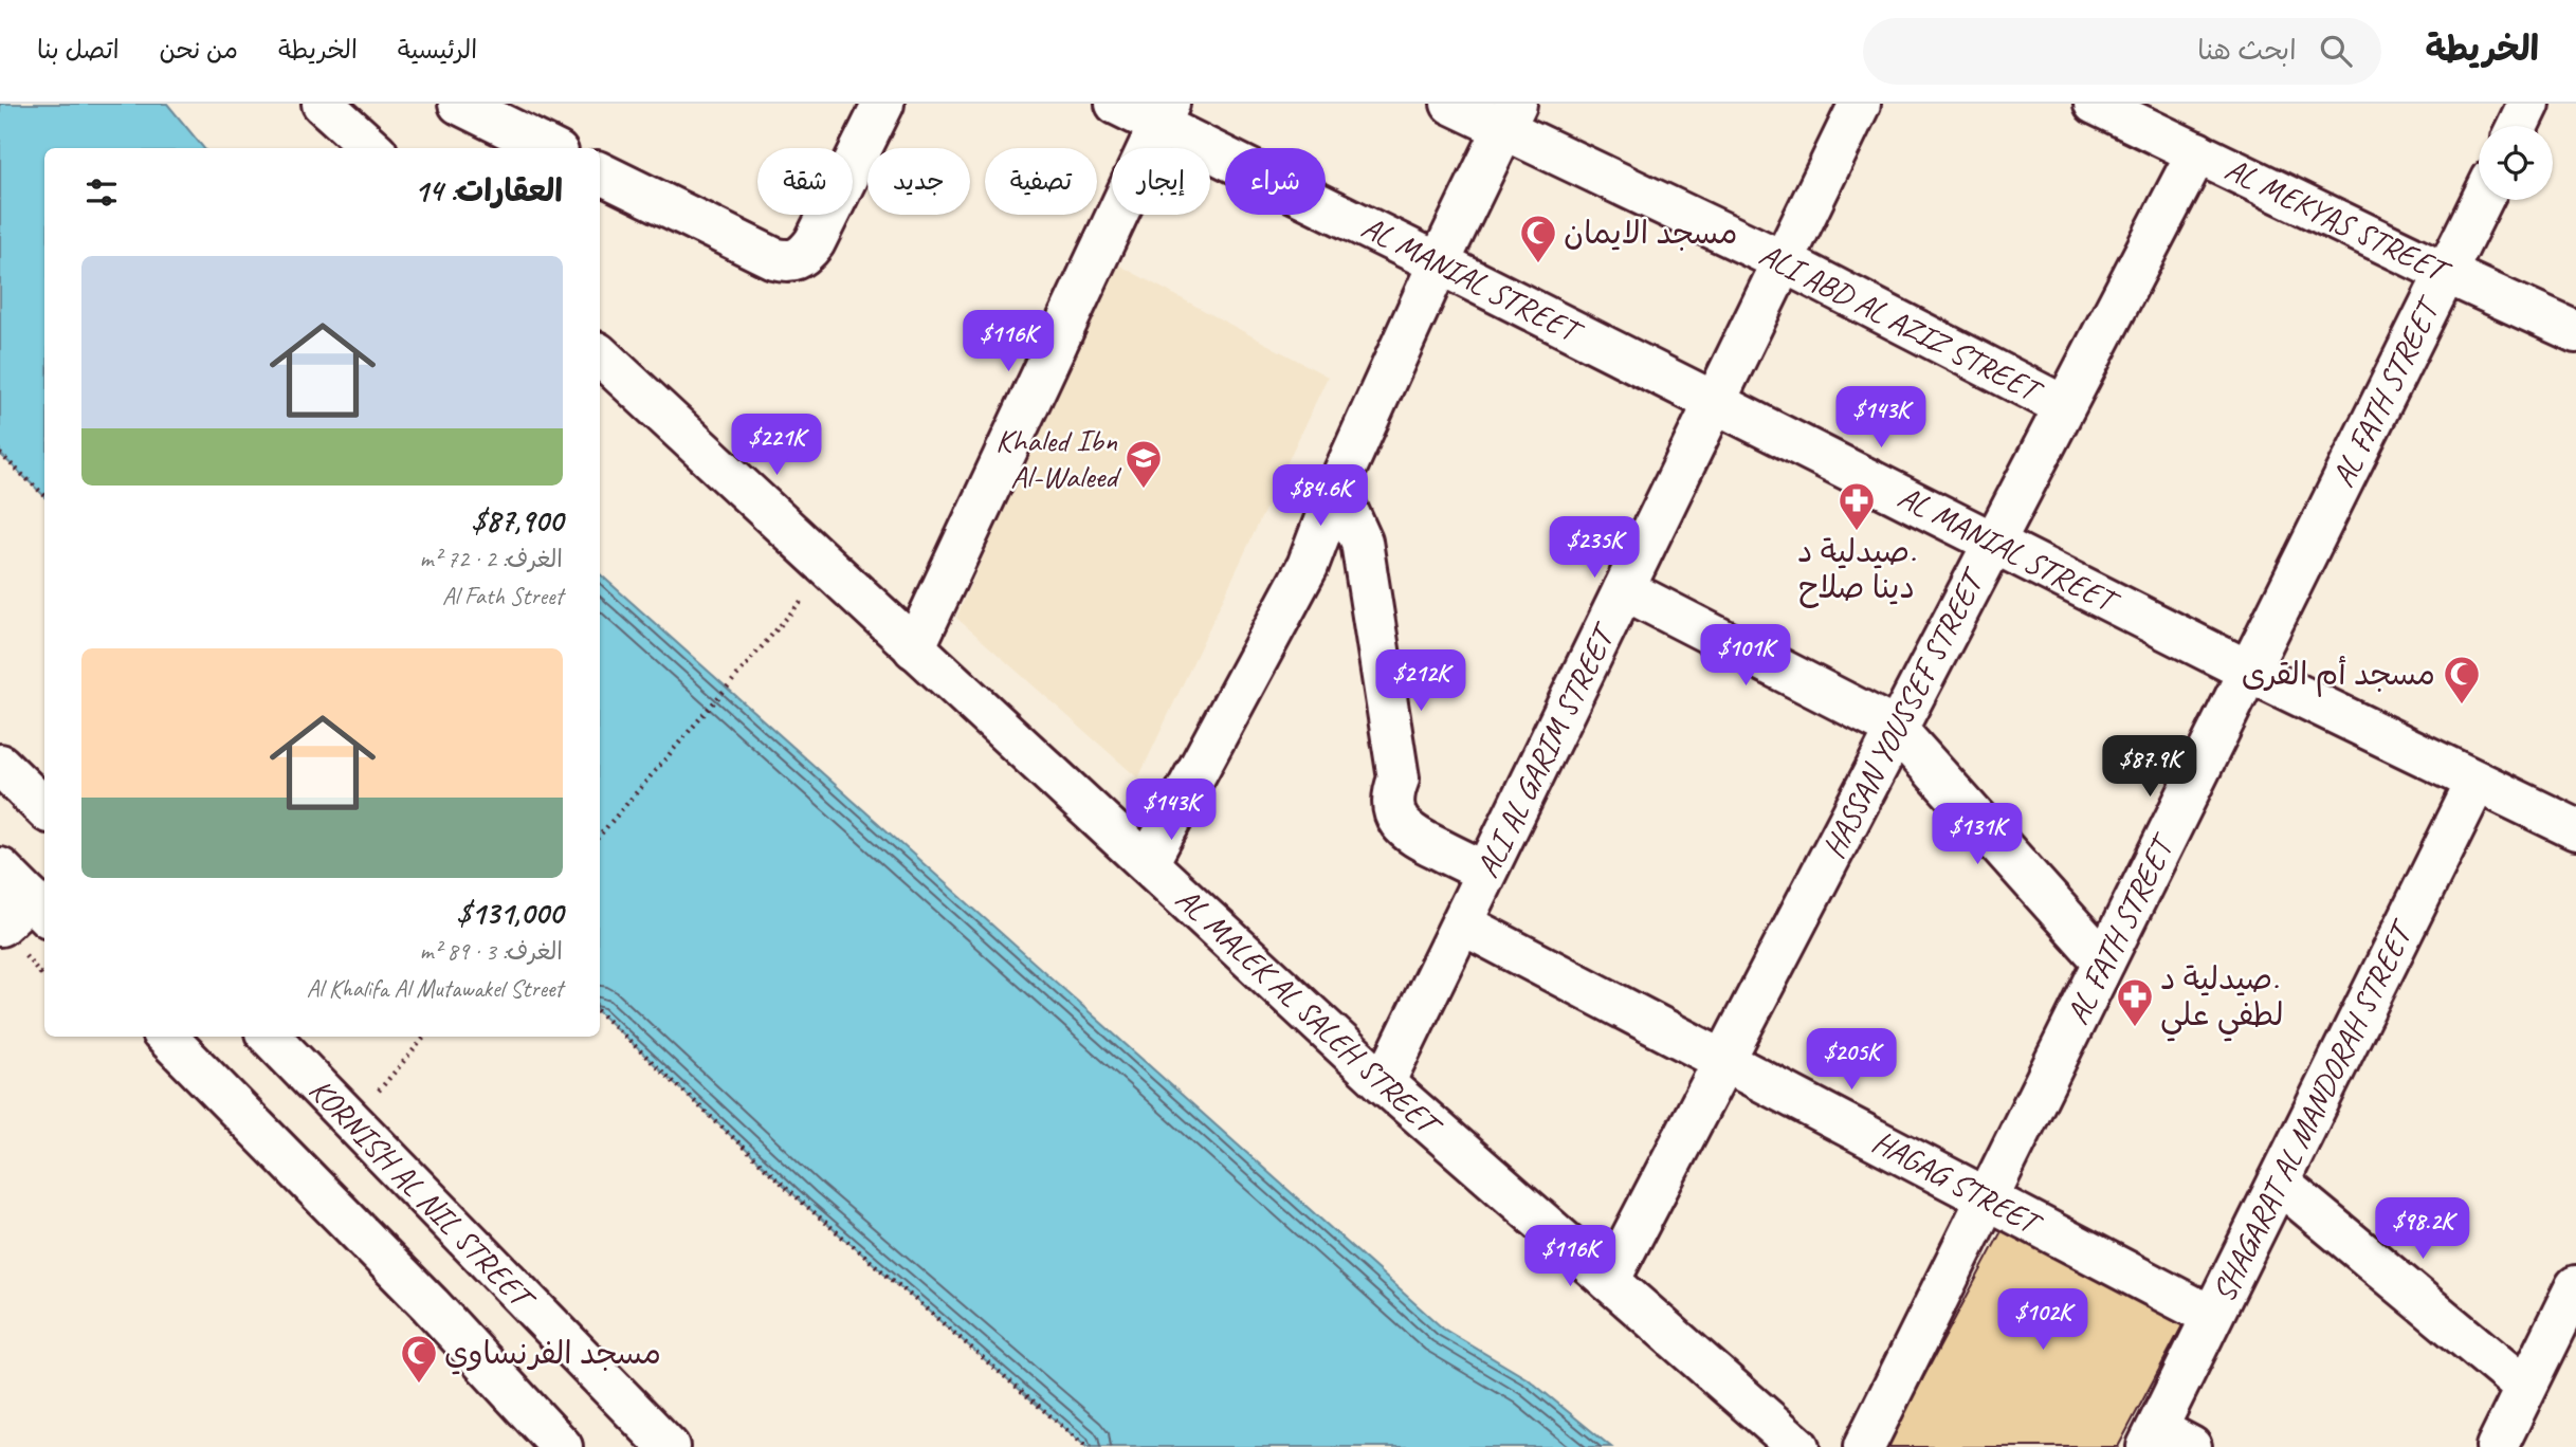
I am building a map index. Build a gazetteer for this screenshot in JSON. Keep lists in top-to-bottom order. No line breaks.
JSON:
{"streets":{"main road":["AL MEKYAS STREET","AL MANIAL STREET","ALI ABD AL AZIZ STREET","AL FATH STREET","HASSAN YOUSSEF STREET","ALI AL GARIM STREET","AL MALEK AL SALEH STREET","SHAGARAT AL MANDORAH STREET","HAGAG STREET","KORNISH AL NIL STREET"]},"crossings":[["AL MEKYAS STREET","AL FATH STREET"],["AL MEKYAS STREET","HASSAN YOUSSEF STREET"],["AL MANIAL STREET","AL FATH STREET"],["AL MANIAL STREET","HASSAN YOUSSEF STREET"],["AL MANIAL STREET","ALI AL GARIM STREET"],["AL MANIAL STREET","SHAGARAT AL MANDORAH STREET"],["ALI ABD AL AZIZ STREET","HASSAN YOUSSEF STREET"],["ALI ABD AL AZIZ STREET","ALI AL GARIM STREET"],["AL FATH STREET","HAGAG STREET"],["HASSAN YOUSSEF STREET","AL MALEK AL SALEH STREET"],["HASSAN YOUSSEF STREET","HAGAG STREET"],["ALI AL GARIM STREET","AL MALEK AL SALEH STREET"],["ALI AL GARIM STREET","HAGAG STREET"],["SHAGARAT AL MANDORAH STREET","HAGAG STREET"]],"places":{"mosque":["مسجد الايمان","مسجد أم القرى","مسجد الفرنساوي"],"school or university":["Khaled Ibn Al-Waleed"],"pharmacy":["صيدلية د. دينا صلاح","صيدلية د. لطفي علي"]},"page":{"header":"الخريطة","search":"ابحث هنا","nav":["الرئيسية","الخريطة","من نحن","اتصل بنا"],"chip":["شراء","إيجار","تصفية","جديد","شقة"],"heading":"العقارات: 14","list":[{"name":"$87,900","note":"الغرف: 2 · 72 m² · Al Fath Street"},{"name":"$131,000","note":"الغرف: 3 · 89 m² · Al Khalifa Al Mutawakel Street"}],"price":["$116K","$143K","$221K","$84.6K","$235K","$101K","$212K","$87.9K","$143K","$131K","$205K","$98.2K","$116K","$102K"]}}
